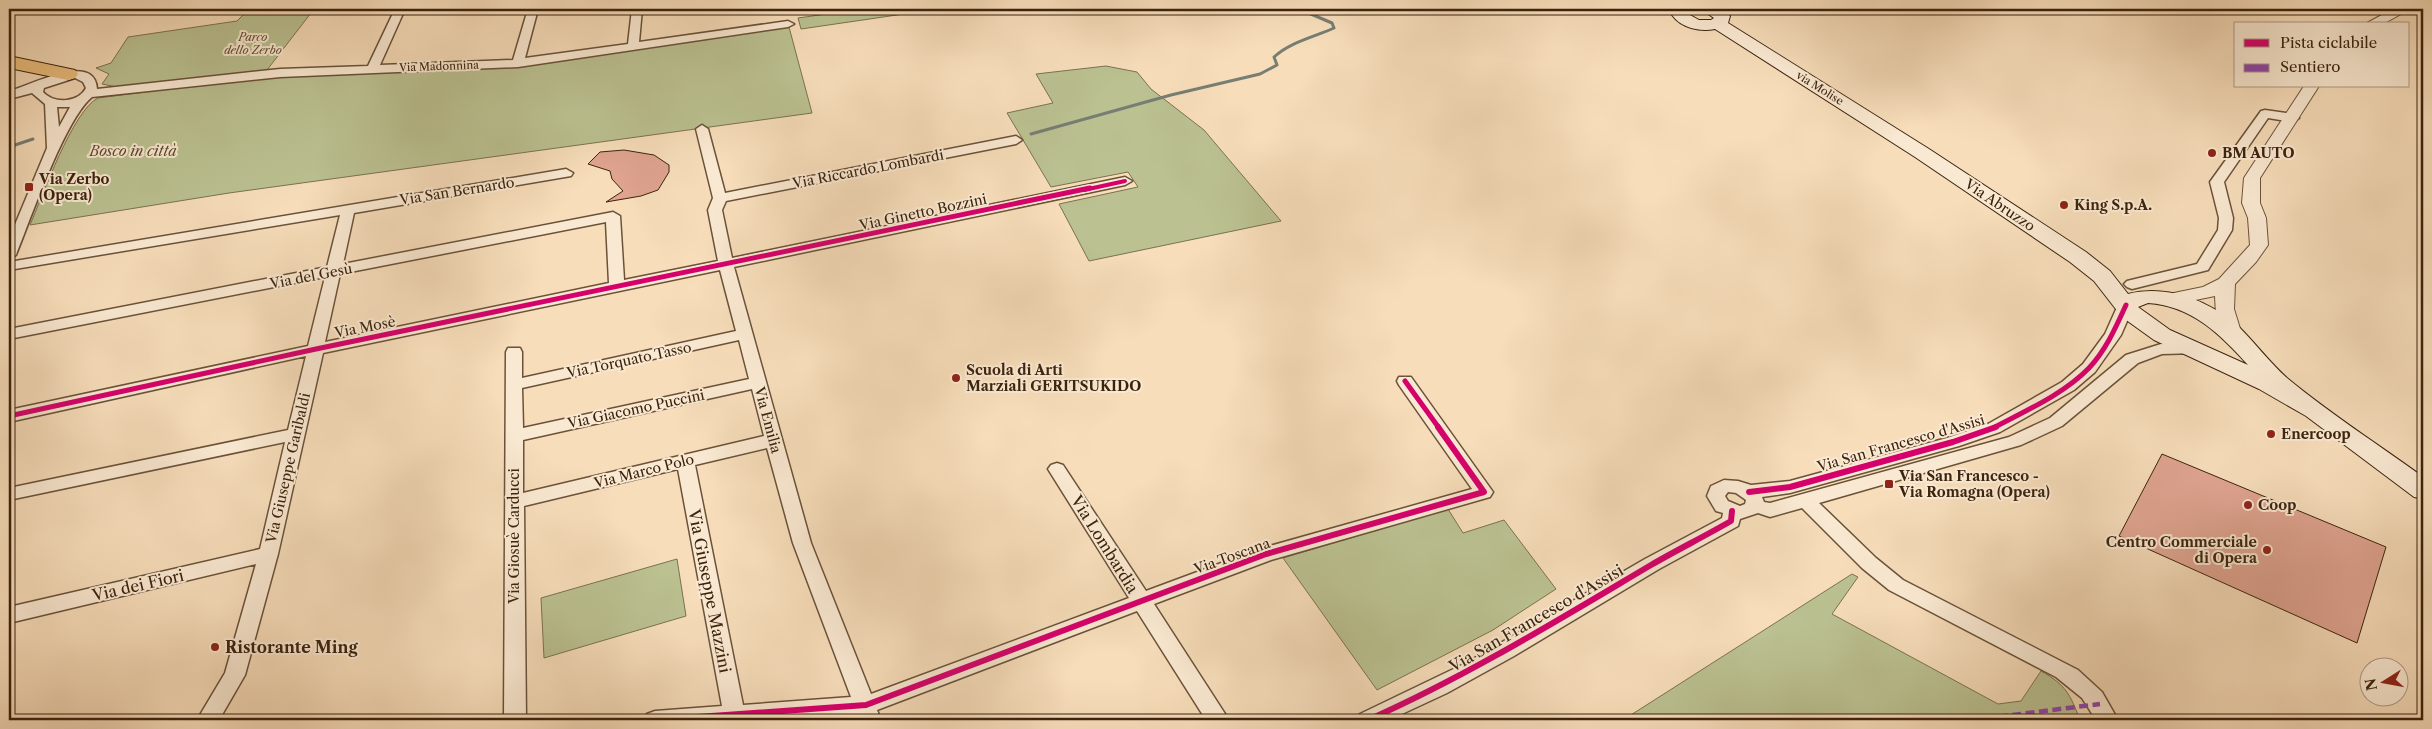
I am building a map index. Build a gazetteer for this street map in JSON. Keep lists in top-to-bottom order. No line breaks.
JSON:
{"streets":{"main road":["via Molise","Via Abruzzo"],"street":["Via Madonnina","Via Riccardo Lombardi","Via San Bernardo","Via Ginetto Bozzini","Via del Gesù","Via Mosè","Via Torquato Tasso","Via Giacomo Puccini","Via Emilia","Via San Francesco d'Assisi","Via Giuseppe Garibaldi","Via Marco Polo","Via Giosuè Carducci","Via Lombardia","Via Toscana","Via dei Fiori","Via Giuseppe Mazzini"]},"crossings":[["via Molise","Via Abruzzo"],["Via Riccardo Lombardi","Via Emilia"],["Via San Bernardo","Via Giuseppe Garibaldi"],["Via Abruzzo","Via San Francesco d'Assisi"],["Via Ginetto Bozzini","Via Mosè"],["Via Ginetto Bozzini","Via Emilia"],["Via del Gesù","Via Giuseppe Garibaldi"],["Via Mosè","Via Emilia"],["Via Mosè","Via Giuseppe Garibaldi"],["Via Torquato Tasso","Via Emilia"],["Via Torquato Tasso","Via Giosuè Carducci"],["Via Giacomo Puccini","Via Emilia"],["Via Giacomo Puccini","Via Giosuè Carducci"],["Via Emilia","Via Marco Polo"],["Via Emilia","Via Toscana"],["Via Giuseppe Garibaldi","Via dei Fiori"],["Via Marco Polo","Via Giosuè Carducci"],["Via Marco Polo","Via Giuseppe Mazzini"],["Via Lombardia","Via Toscana"],["Via Toscana","Via Giuseppe Mazzini"]],"parks":["Parco dello Zerbo","Bosco in città"],"places":{"other":["BM AUTO","King S.p.A.","Scuola di Arti Marziali GERITSUKIDO","Enercoop","Coop","Centro Commerciale di Opera","Ristorante Ming"],"transit":["Via Zerbo (Opera)","Via San Francesco - Via Romagna (Opera)"]},"legend":["Pista ciclabile","Sentiero"],"north":"left"}
